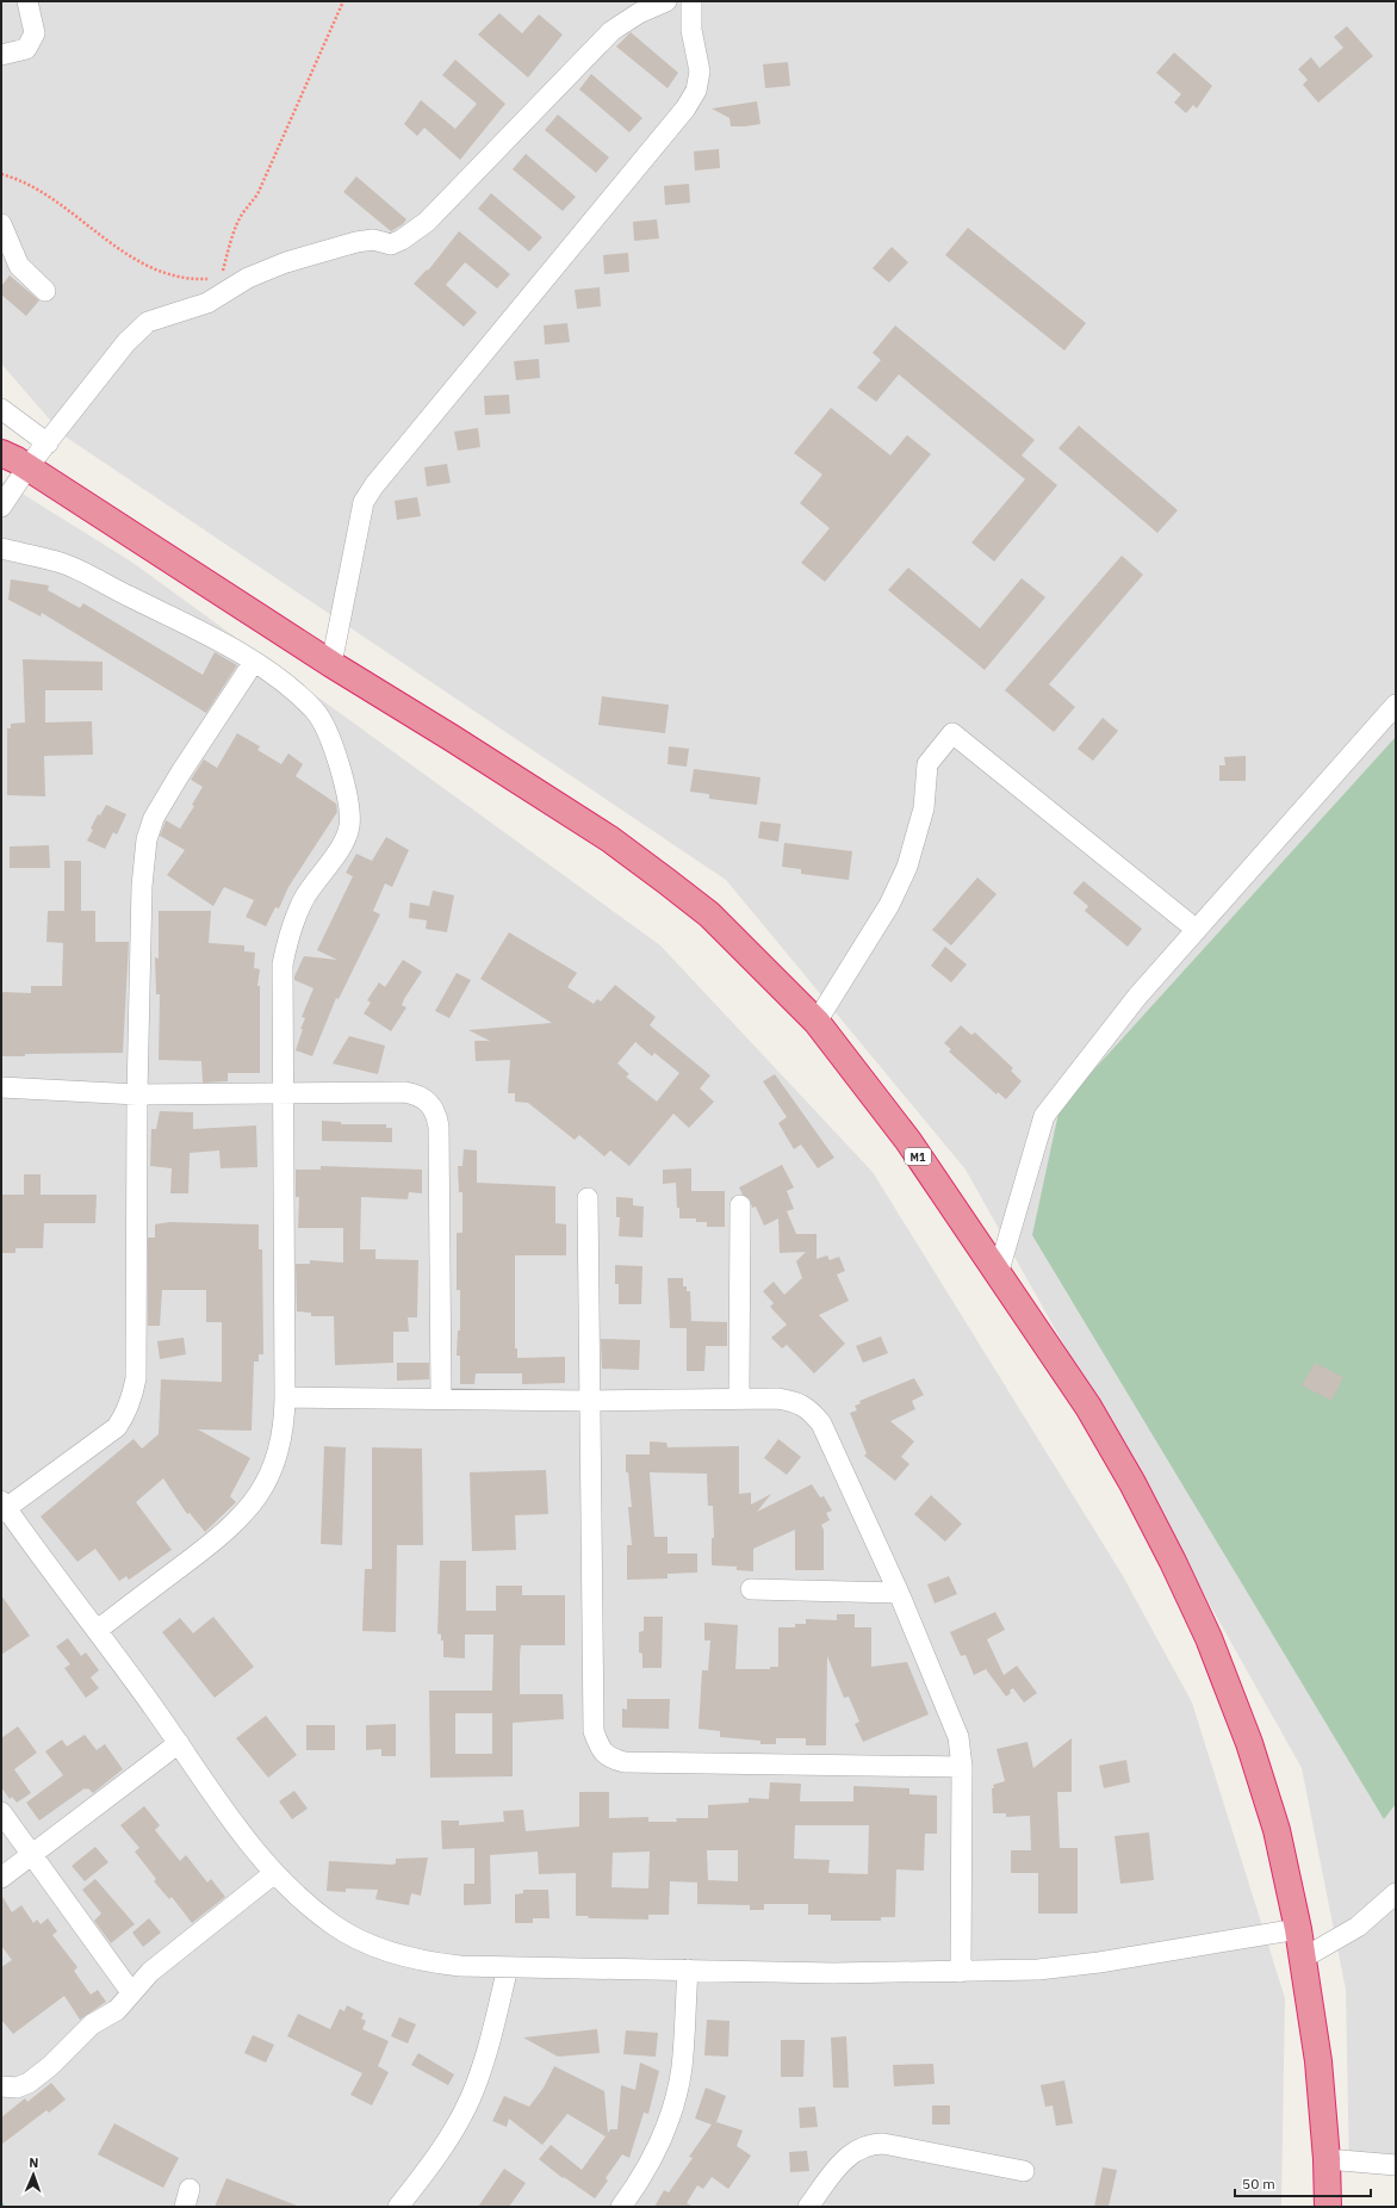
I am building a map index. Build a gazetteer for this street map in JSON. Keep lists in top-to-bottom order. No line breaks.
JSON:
{"streets":{"highway":["M1"]},"scale_bar":"50 m","north":"top"}
